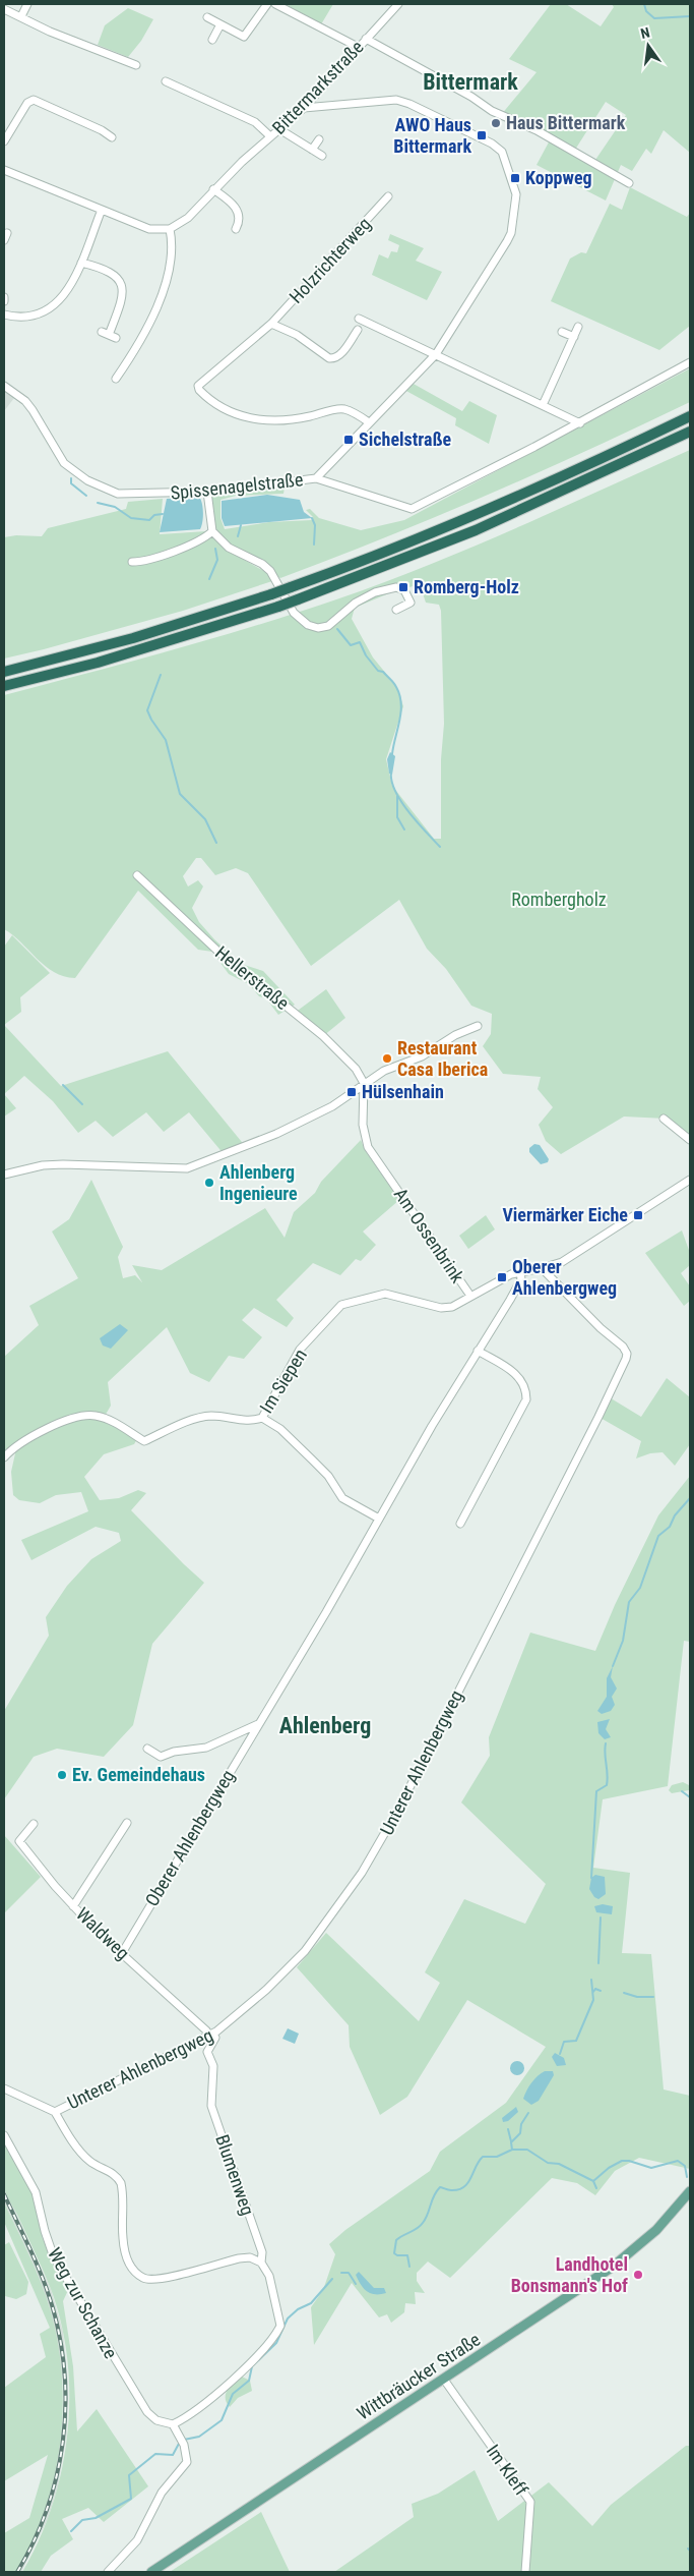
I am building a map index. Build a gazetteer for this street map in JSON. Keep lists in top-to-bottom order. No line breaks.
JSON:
{"streets":{"main road":["Wittbräucker Straße"],"street":["Bittermarkstraße","Holzrichterweg","Spissenagelstraße","Hellerstraße","Am Ossenbrink","Im Siepen","Unterer Ahlenbergweg","Oberer Ahlenbergweg","Waldweg","Blumenweg","Weg zur Schanze","Im Kleff"]},"crossings":[["Hellerstraße","Am Ossenbrink"],["Am Ossenbrink","Im Siepen"],["Am Ossenbrink","Unterer Ahlenbergweg"],["Am Ossenbrink","Oberer Ahlenbergweg"],["Unterer Ahlenbergweg","Waldweg"],["Unterer Ahlenbergweg","Blumenweg"],["Oberer Ahlenbergweg","Waldweg"],["Waldweg","Blumenweg"],["Blumenweg","Weg zur Schanze"],["Wittbräucker Straße","Im Kleff"]],"districts":["Bittermark","Ahlenberg"],"parks":["Rombergholz"],"places":{"other":["Haus Bittermark","Restaurant Casa Iberica","Ahlenberg Ingenieure","Ev. Gemeindehaus","Landhotel Bonsmann's Hof"],"transit":["AWO Haus Bittermark","Koppweg","Sichelstraße","Romberg-Holz","Hülsenhain","Viermärker Eiche","Oberer Ahlenbergweg"]},"north":"top"}
